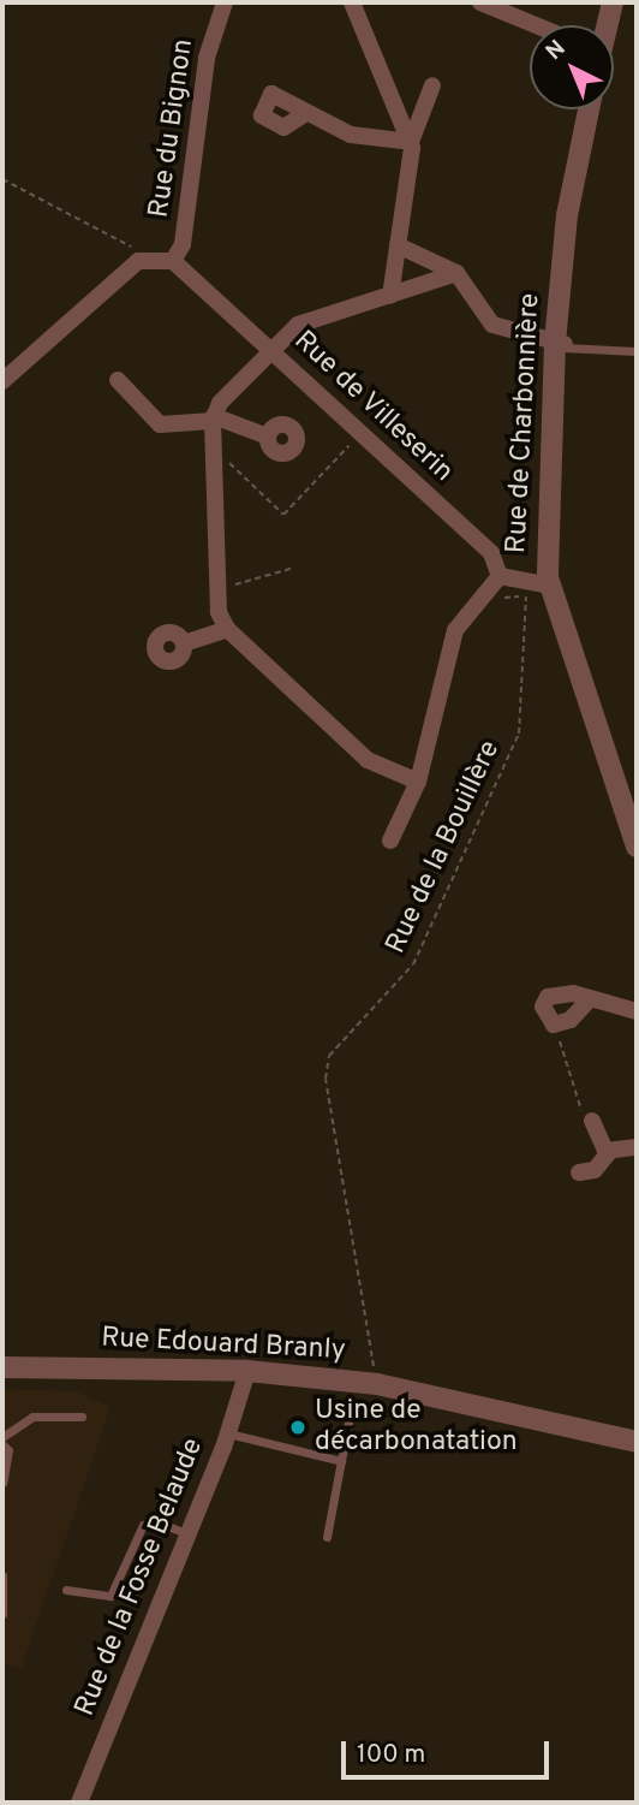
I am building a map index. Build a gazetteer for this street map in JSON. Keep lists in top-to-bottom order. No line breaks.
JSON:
{"streets":{"street":["Rue du Bignon","Rue de Villeserin","Rue de Charbonnière","Rue Edouard Branly","Rue de la Fosse Belaude"],"path":["Rue de la Bouillère"]},"crossings":[["Rue du Bignon","Rue de Villeserin"],["Rue de la Bouillère","Rue Edouard Branly"],["Rue Edouard Branly","Rue de la Fosse Belaude"]],"places":["Usine de décarbonatation"],"scale_bar":"100 m","north":"top left"}
